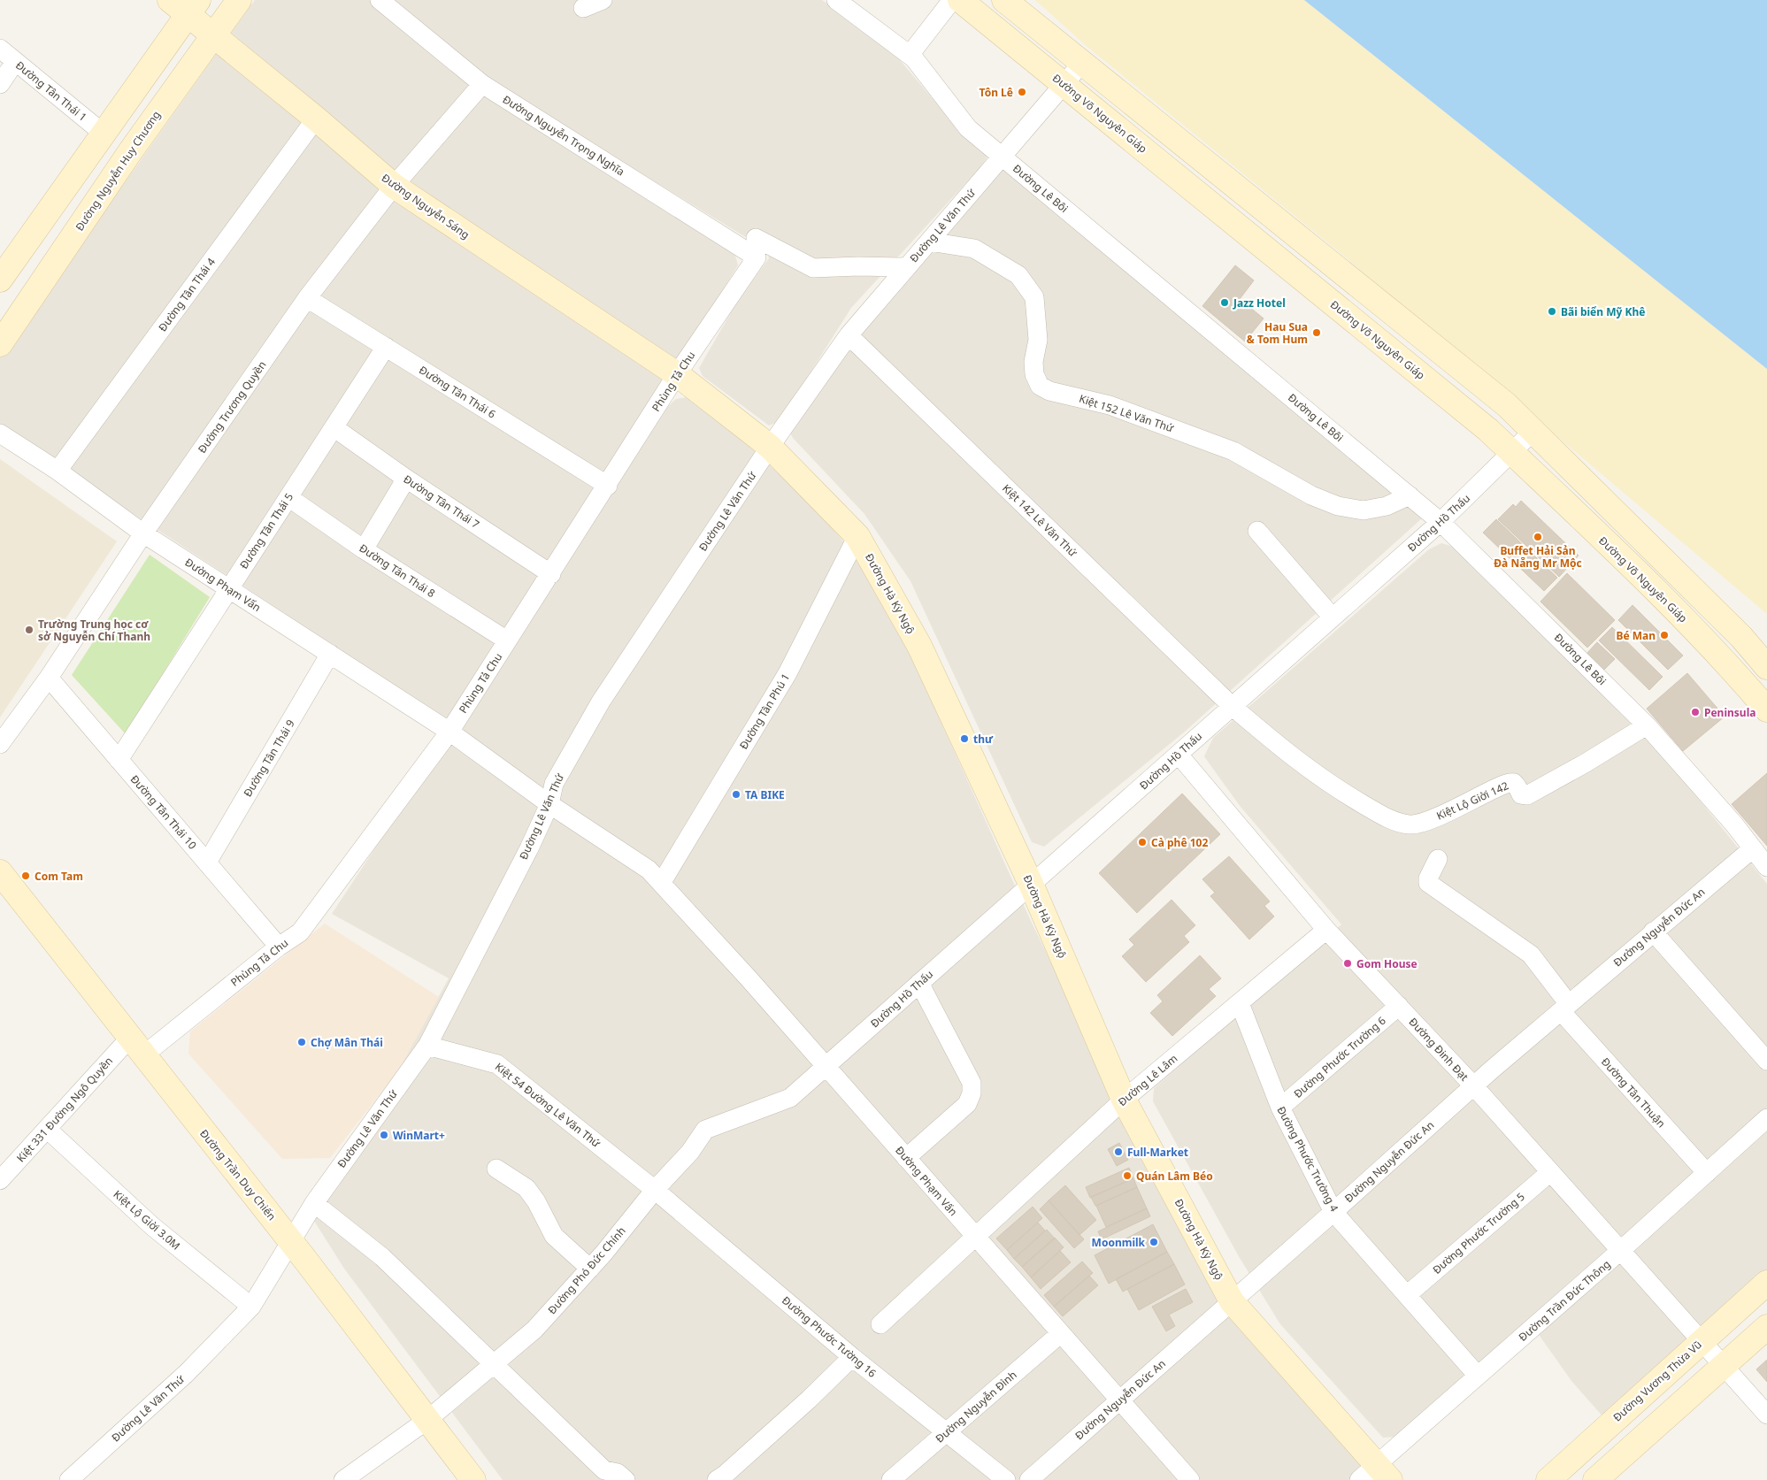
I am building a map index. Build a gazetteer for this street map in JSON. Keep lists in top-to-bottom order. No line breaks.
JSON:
{"streets":{"street":["Đường Tân Thái 1","Đường Võ Nguyên Giáp","Đường Nguyễn Trọng Nghĩa","Đường Nguyễn Huy Chương","Đường Lê Bôi","Đường Nguyễn Sáng","Đường Lê Văn Thứ","Đường Tân Thái 4","Phùng Tả Chu","Đường Tân Thái 6","Đường Trương Quyền","Kiệt 152 Lê Văn Thứ","Đường Tân Thái 7","Kiệt 142 Lê Văn Thứ","Đường Hồ Thấu","Đường Tân Thái 5","Đường Tân Thái 8","Đường Phạm Vấn","Đường Hà Kỳ Ngộ","Đường Tân Phú 1","Đường Tân Thái 9","Kiệt Lộ Giời 142","Đường Tân Thái 10","Đường Nguyễn Đức An","Đường Đinh Đạt","Đường Phước Trường 6","Đường Lê Lâm","Đường Tân Thuận","Kiệt 54 Đường Lê Văn Thứ","Kiệt 331 Đường Ngô Quyền","Đường Phước Trường 4","Đường Trần Duy Chiến","Kiệt Lộ Giời 3.0M","Đường Phước Trường 5","Đường Phó Đức Chính","Đường Trần Đức Thông","Đường Phước Tường 16","Đường Vương Thừa Vũ","Đường Nguyễn Đình"]},"crossings":[["Đường Võ Nguyên Giáp","Đường Lê Văn Thứ"],["Đường Võ Nguyên Giáp","Đường Hồ Thấu"],["Đường Nguyễn Trọng Nghĩa","Phùng Tả Chu"],["Đường Nguyễn Trọng Nghĩa","Đường Trương Quyền"],["Đường Nguyễn Huy Chương","Đường Nguyễn Sáng"],["Đường Lê Bôi","Đường Lê Văn Thứ"],["Đường Lê Bôi","Kiệt 152 Lê Văn Thứ"],["Đường Lê Bôi","Đường Hồ Thấu"],["Đường Lê Bôi","Kiệt Lộ Giời 142"],["Đường Lê Bôi","Đường Nguyễn Đức An"],["Đường Nguyễn Sáng","Đường Tân Thái 4"],["Đường Nguyễn Sáng","Phùng Tả Chu"],["Đường Nguyễn Sáng","Đường Trương Quyền"],["Đường Nguyễn Sáng","Đường Hà Kỳ Ngộ"],["Đường Lê Văn Thứ","Kiệt 152 Lê Văn Thứ"],["Đường Lê Văn Thứ","Kiệt 142 Lê Văn Thứ"],["Đường Lê Văn Thứ","Đường Phạm Vấn"],["Đường Lê Văn Thứ","Đường Hà Kỳ Ngộ"],["Đường Lê Văn Thứ","Kiệt 54 Đường Lê Văn Thứ"],["Đường Lê Văn Thứ","Đường Trần Duy Chiến"],["Đường Lê Văn Thứ","Kiệt Lộ Giời 3.0M"],["Đường Tân Thái 4","Đường Phạm Vấn"],["Phùng Tả Chu","Đường Tân Thái 6"],["Phùng Tả Chu","Đường Tân Thái 7"],["Phùng Tả Chu","Đường Tân Thái 8"],["Phùng Tả Chu","Đường Phạm Vấn"],["Phùng Tả Chu","Đường Hà Kỳ Ngộ"],["Phùng Tả Chu","Đường Tân Thái 10"],["Phùng Tả Chu","Kiệt 331 Đường Ngô Quyền"],["Phùng Tả Chu","Đường Trần Duy Chiến"],["Đường Tân Thái 6","Đường Trương Quyền"],["Đường Tân Thái 6","Đường Tân Thái 5"],["Đường Trương Quyền","Đường Phạm Vấn"],["Đường Trương Quyền","Đường Tân Thái 10"],["Đường Tân Thái 7","Đường Tân Thái 5"],["Kiệt 142 Lê Văn Thứ","Đường Hồ Thấu"],["Kiệt 142 Lê Văn Thứ","Kiệt Lộ Giời 142"],["Đường Hồ Thấu","Đường Phạm Vấn"],["Đường Hồ Thấu","Đường Hà Kỳ Ngộ"],["Đường Hồ Thấu","Kiệt Lộ Giời 142"],["Đường Hồ Thấu","Đường Đinh Đạt"],["Đường Hồ Thấu","Đường Phó Đức Chính"],["Đường Tân Thái 5","Đường Tân Thái 8"],["Đường Tân Thái 5","Đường Phạm Vấn"],["Đường Tân Thái 5","Đường Tân Thái 10"],["Đường Phạm Vấn","Đường Tân Phú 1"],["Đường Phạm Vấn","Đường Tân Thái 9"],["Đường Phạm Vấn","Đường Nguyễn Đức An"],["Đường Phạm Vấn","Đường Lê Lâm"],["Đường Phạm Vấn","Đường Phó Đức Chính"],["Đường Phạm Vấn","Đường Nguyễn Đình"],["Đường Hà Kỳ Ngộ","Đường Tân Phú 1"],["Đường Hà Kỳ Ngộ","Đường Nguyễn Đức An"],["Đường Hà Kỳ Ngộ","Đường Lê Lâm"],["Đường Hà Kỳ Ngộ","Đường Trần Đức Thông"],["Đường Tân Thái 9","Đường Tân Thái 10"],["Đường Nguyễn Đức An","Đường Đinh Đạt"],["Đường Nguyễn Đức An","Đường Tân Thuận"],["Đường Nguyễn Đức An","Đường Phước Trường 4"],["Đường Đinh Đạt","Đường Phước Trường 6"],["Đường Đinh Đạt","Đường Lê Lâm"],["Đường Đinh Đạt","Đường Phước Trường 5"],["Đường Đinh Đạt","Đường Trần Đức Thông"],["Đường Đinh Đạt","Đường Vương Thừa Vũ"],["Đường Phước Trường 6","Đường Phước Trường 4"],["Đường Lê Lâm","Đường Phước Trường 4"],["Đường Tân Thuận","Đường Trần Đức Thông"],["Kiệt 54 Đường Lê Văn Thứ","Đường Phó Đức Chính"],["Kiệt 54 Đường Lê Văn Thứ","Đường Phước Tường 16"],["Kiệt 331 Đường Ngô Quyền","Đường Trần Duy Chiến"],["Kiệt 331 Đường Ngô Quyền","Kiệt Lộ Giời 3.0M"],["Đường Phước Trường 4","Đường Phước Trường 5"],["Đường Phước Trường 4","Đường Trần Đức Thông"],["Đường Trần Duy Chiến","Đường Phó Đức Chính"],["Đường Phó Đức Chính","Đường Phước Tường 16"],["Đường Phước Tường 16","Đường Nguyễn Đình"]],"places":["Tôn Lê","Jazz Hotel","Bãi biển Mỹ Khê","Hau Sua & Tom Hum","Buffet Hải Sản Đà Nẵng Mr Mộc","Trường Trung học cơ sở Nguyễn Chí Thanh","Bé Man","Peninsula","thư","TA BIKE","Cà phê 102","Com Tam","Gom House","Chợ Mân Thái","WinMart+","Full-Market","Quán Lâm Béo","Moonmilk"]}
